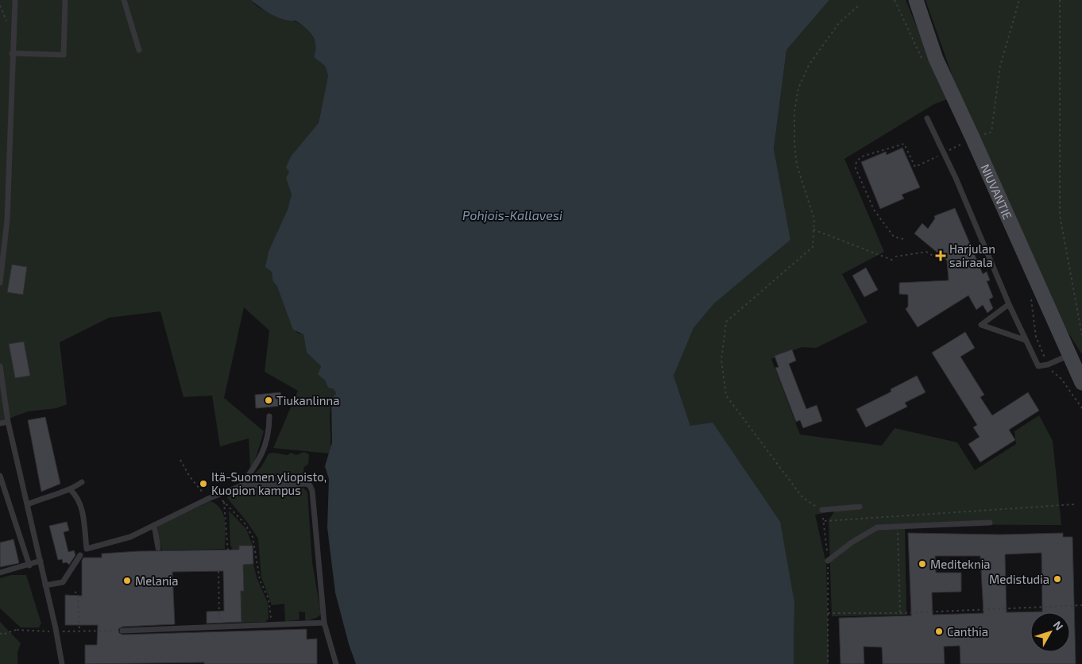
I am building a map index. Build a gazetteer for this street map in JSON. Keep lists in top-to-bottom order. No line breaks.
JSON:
{"streets":{"street":["NIUVANTIE"]},"water":["Pohjois-Kallavesi"],"places":{"health":["Harjulan sairaala"],"other":["Tiukanlinna","Itä-Suomen yliopisto, Kuopion kampus","Mediteknia","Medistudia","Melania","Canthia"]},"north":"top right"}
